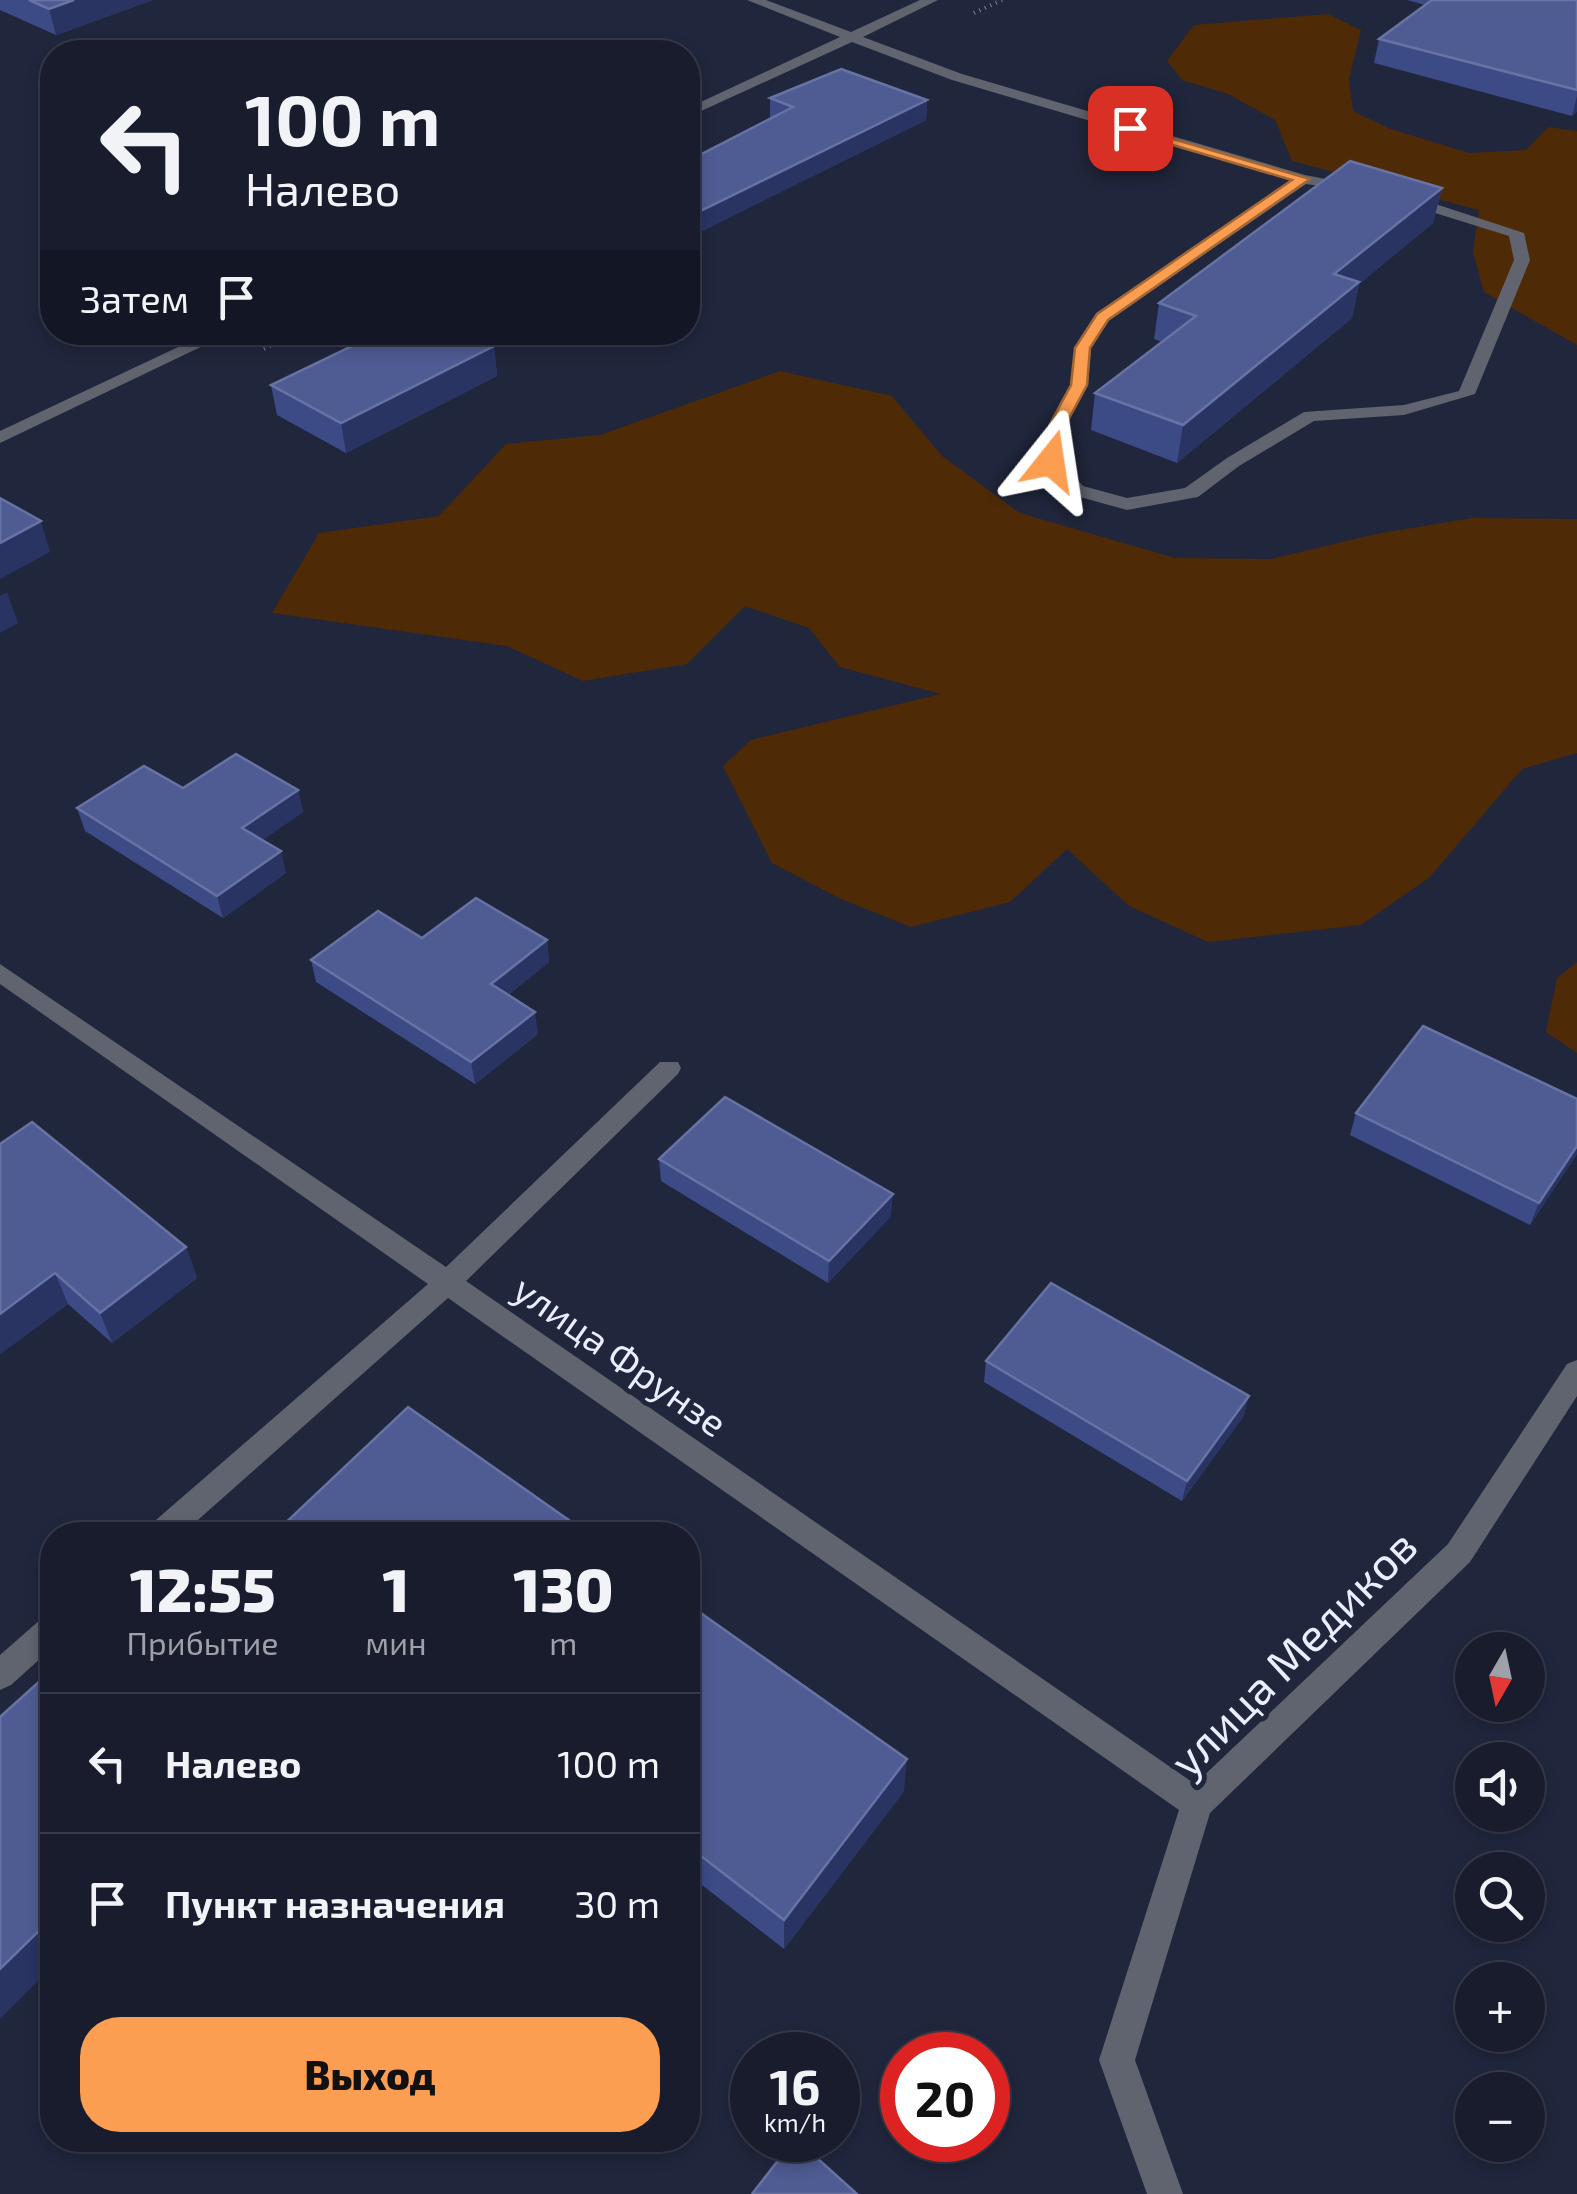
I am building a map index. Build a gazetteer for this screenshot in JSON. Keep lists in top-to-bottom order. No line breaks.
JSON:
{"streets":{"street":["улица Фрунзе","улица Медиков"]},"crossings":[["улица Фрунзе","улица Медиков"]],"north":"bottom","page":{"turn":["100 m","Налево"],"then":"Затем","eta":["12:55","Прибытие","1","мин","130","m"],"map_buttons":["+","−"],"list":[{"name":"Налево","value":"100 m"},{"name":"Пункт назначения","value":"30 m"}],"buttons":"Выход","speed":"16 km/h","limit":"20"}}
